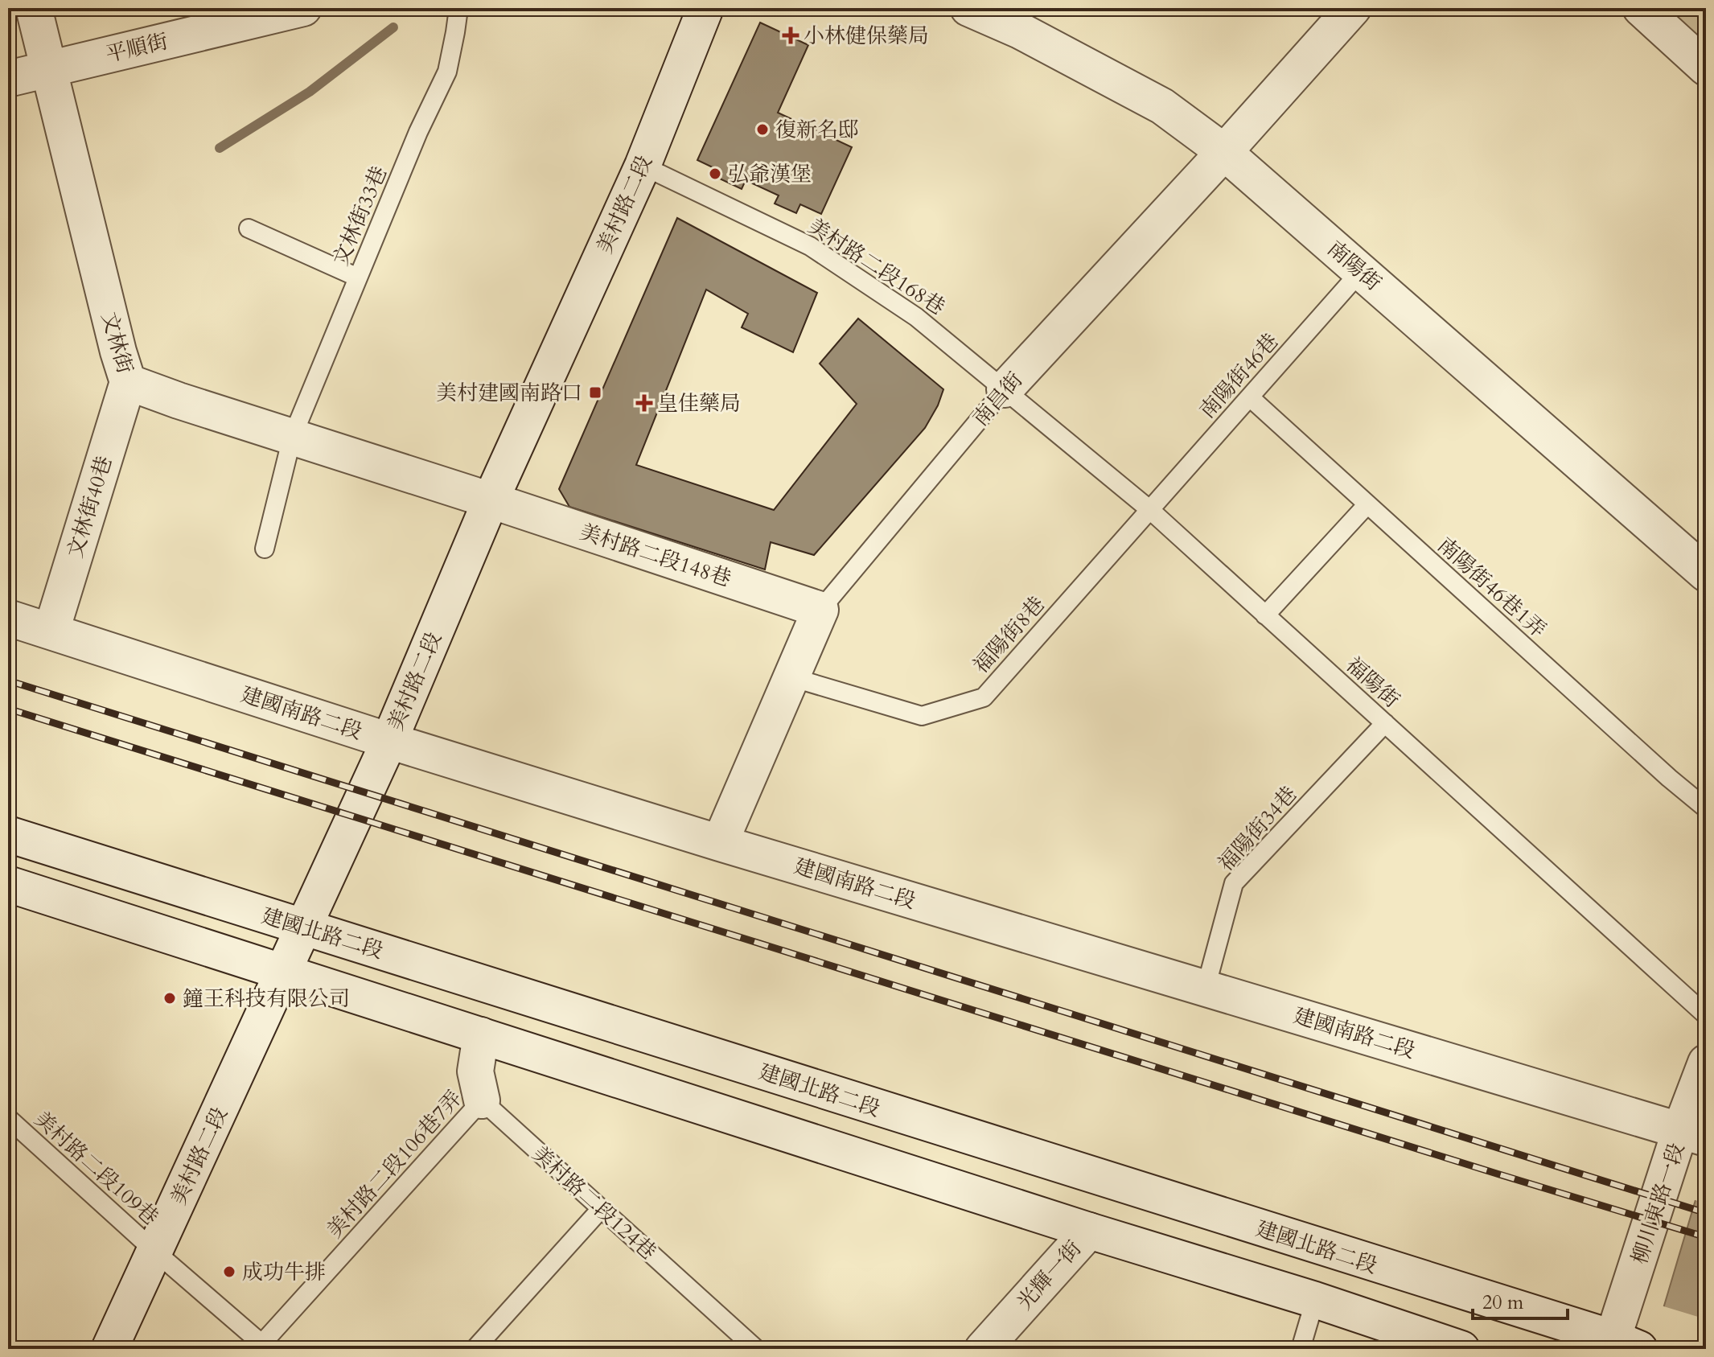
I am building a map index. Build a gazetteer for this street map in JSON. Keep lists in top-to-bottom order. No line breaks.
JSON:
{"streets":{"street":["平順街","美村路二段","南陽街","文林街","南昌街","文林街40巷","美村路二段148巷","建國南路二段","建國北路二段","柳川東路一段","光輝一街"],"lane":["文林街33巷","美村路二段168巷","南陽街46巷","南陽街46巷1弄","福陽街8巷","福陽街","福陽街34巷","美村路二段106巷7弄","美村路二段109巷","美村路二段124巷"]},"crossings":[["平順街","文林街"],["美村路二段","美村路二段168巷"],["美村路二段","文林街"],["美村路二段","美村路二段148巷"],["美村路二段","建國南路二段"],["美村路二段","建國北路二段"],["美村路二段","美村路二段109巷"],["文林街33巷","文林街"],["南陽街","南陽街46巷"],["南陽街","南昌街"],["美村路二段168巷","南昌街"],["美村路二段168巷","福陽街"],["文林街","文林街40巷"],["文林街","美村路二段148巷"],["南陽街46巷","南陽街46巷1弄"],["南陽街46巷","福陽街8巷"],["南陽街46巷","福陽街"],["南昌街","美村路二段148巷"],["南昌街","福陽街8巷"],["南昌街","福陽街"],["南昌街","建國南路二段"],["文林街40巷","建國南路二段"],["福陽街8巷","福陽街"],["福陽街","福陽街34巷"],["建國南路二段","福陽街34巷"],["建國南路二段","柳川東路一段"],["建國北路二段","柳川東路一段"],["美村路二段106巷7弄","美村路二段109巷"],["美村路二段106巷7弄","美村路二段124巷"]],"places":{"health":["小林健保藥局","皇佳藥局"],"other":["復新名邸","弘爺漢堡","鐘王科技有限公司","成功牛排"],"transit":["美村建國南路口"]},"scale_bar":"20 m"}
